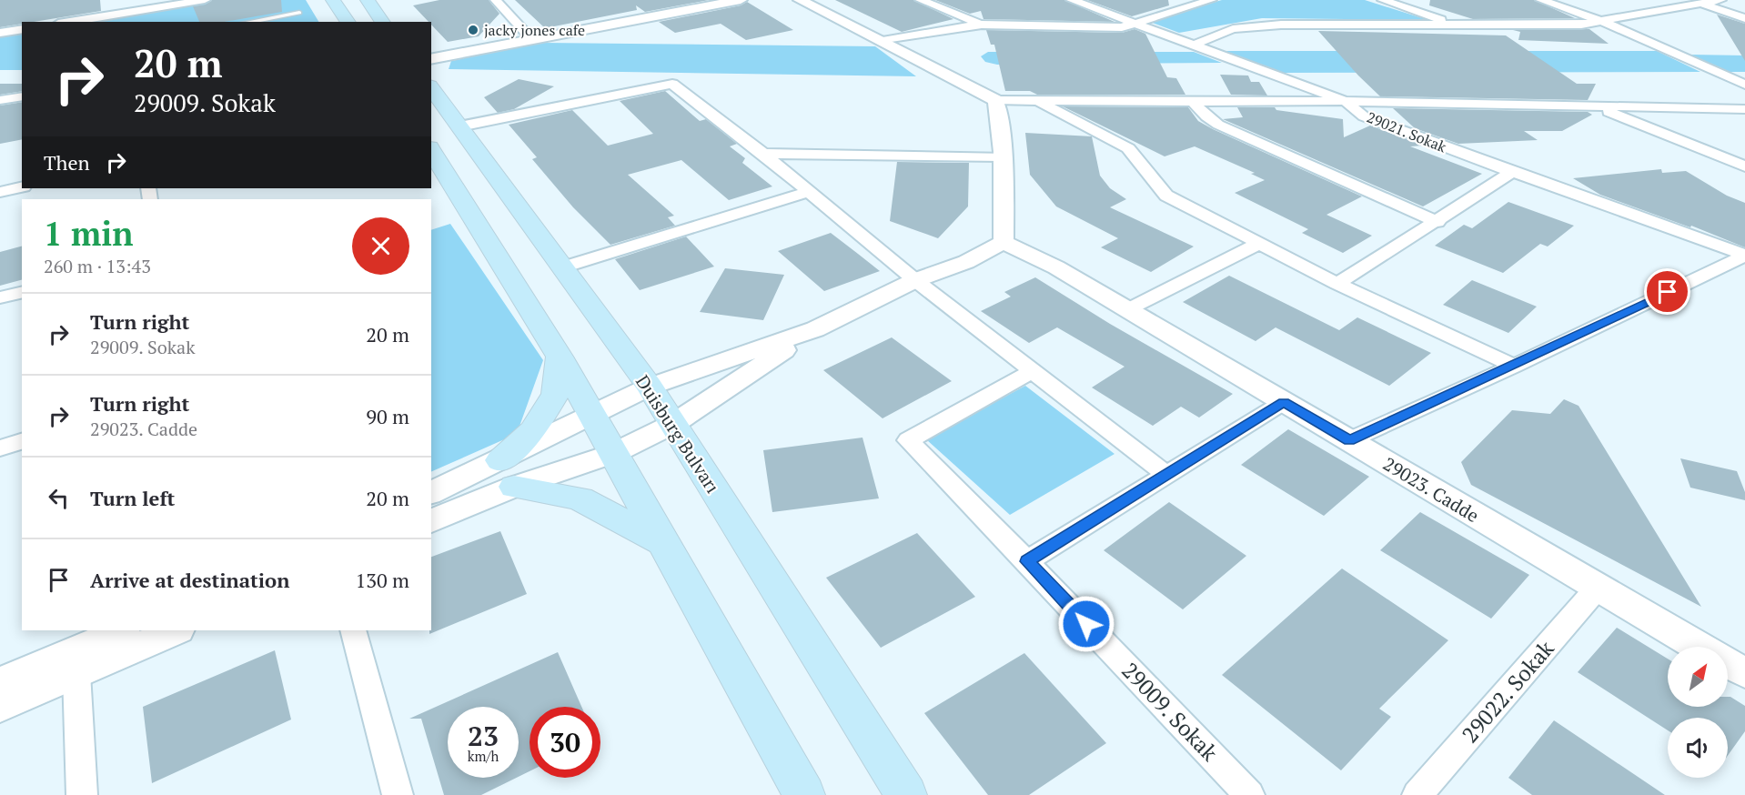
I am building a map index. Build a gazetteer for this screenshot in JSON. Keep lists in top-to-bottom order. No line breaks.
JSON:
{"streets":{"main road":["Duisburg Bulvarı"],"street":["29021. Sokak","29023. Cadde","29022. Sokak","29009. Sokak"]},"crossings":[["29023. Cadde","29022. Sokak"]],"places":["jacky jones cafe"],"north":"top right","page":{"turn":["20 m","29009. Sokak"],"then":"Then","heading":["1 min","260 m · 13:43"],"list":[{"name":"Turn right","note":"29009. Sokak","value":"20 m"},{"name":"Turn right","note":"29023. Cadde","value":"90 m"},{"name":"Turn left","value":"20 m"},{"name":"Arrive at destination","value":"130 m"}],"speed":"23 km/h","limit":"30"}}
